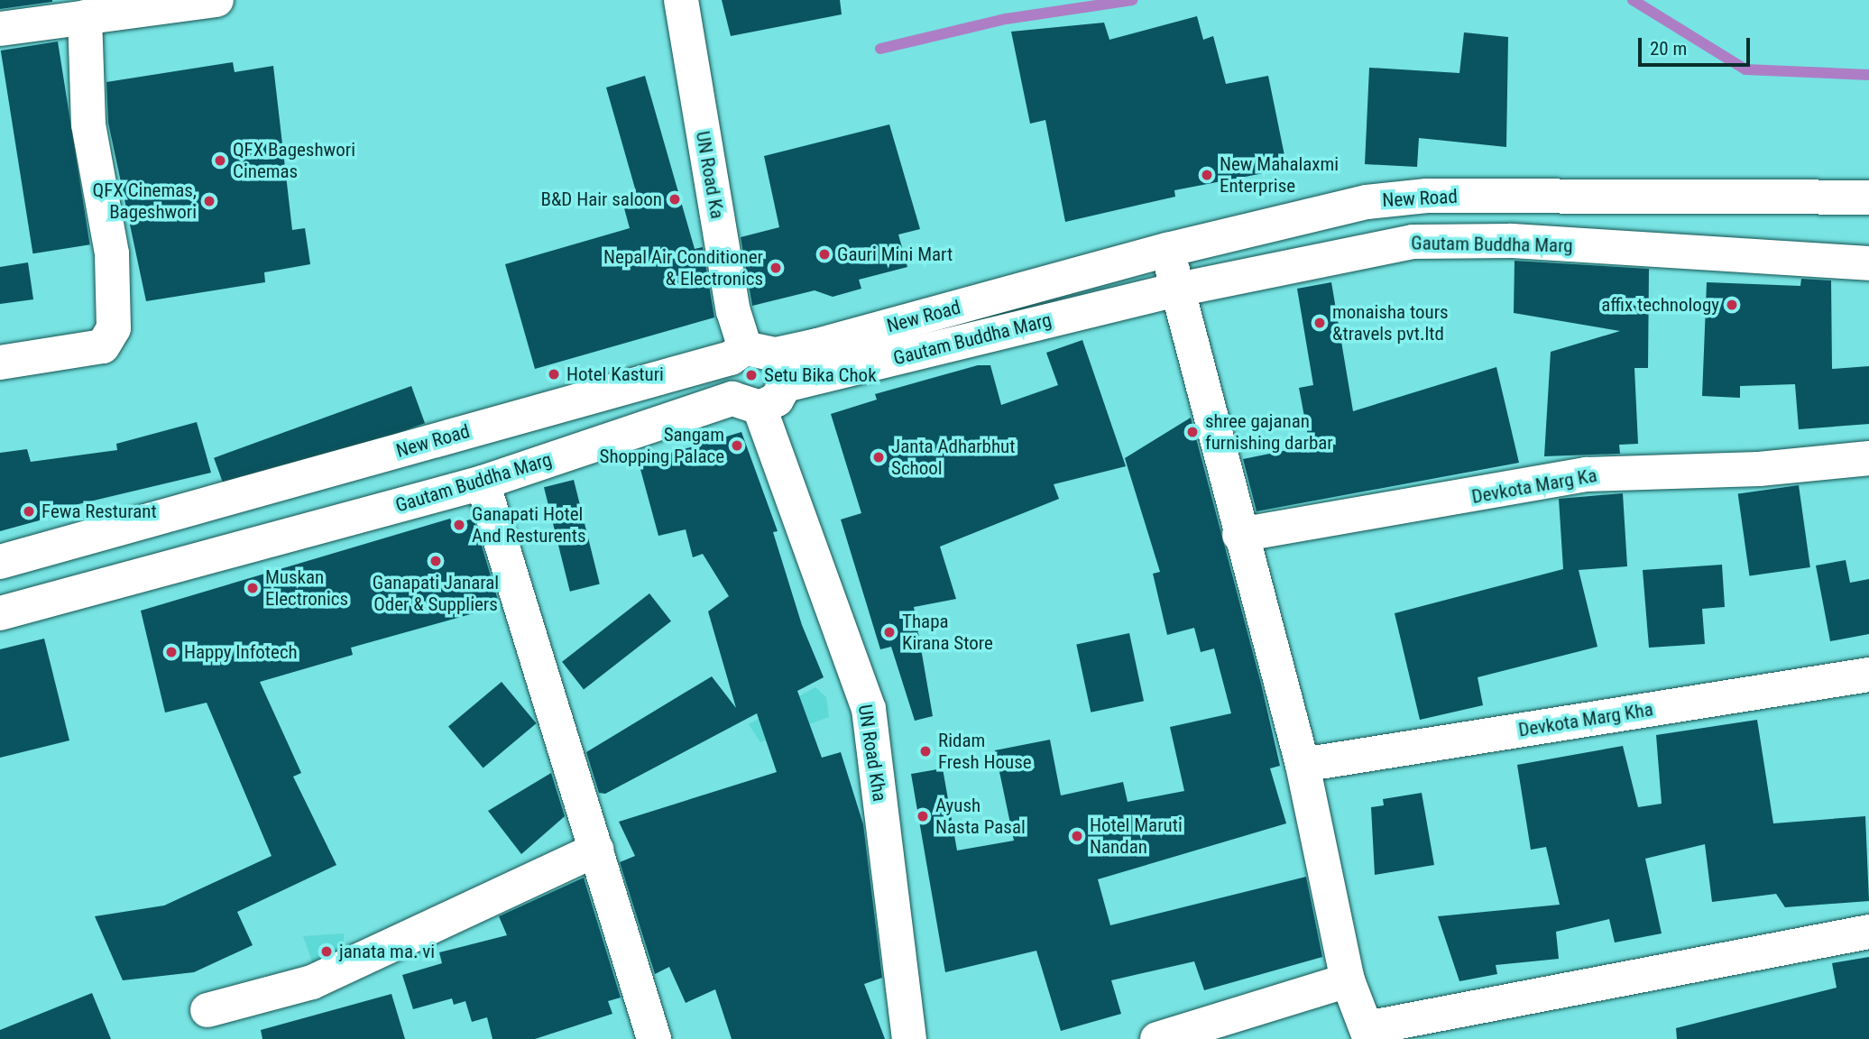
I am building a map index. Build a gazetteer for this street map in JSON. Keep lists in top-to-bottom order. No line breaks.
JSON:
{"streets":{"street":["UN Road Ka","New Road","Gautam Buddha Marg","Devkota Marg Ka","Devkota Marg Kha","UN Road Kha"]},"crossings":[["UN Road Ka","New Road"],["UN Road Ka","Gautam Buddha Marg"],["UN Road Ka","UN Road Kha"],["New Road","Gautam Buddha Marg"],["New Road","UN Road Kha"],["Gautam Buddha Marg","UN Road Kha"]],"places":["QFX Bageshwori Cinemas","New Mahalaxmi Enterprise","B&D Hair saloon","QFX Cinemas, Bageshwori","Gauri Mini Mart","Nepal Air Conditioner & Electronics","affix technology","monaisha tours &travels pvt.ltd","Hotel Kasturi","Setu Bika Chok","shree gajanan furnishing darbar","Sangam Shopping Palace","Janta Adharbhut School","Fewa Resturant","Ganapati Hotel And Resturents","Ganapati Janaral Oder & Suppliers","Muskan Electronics","Thapa Kirana Store","Happy Infotech","Ridam Fresh House","Ayush Nasta Pasal","Hotel Maruti Nandan","janata ma. vi"],"scale_bar":"20 m"}
